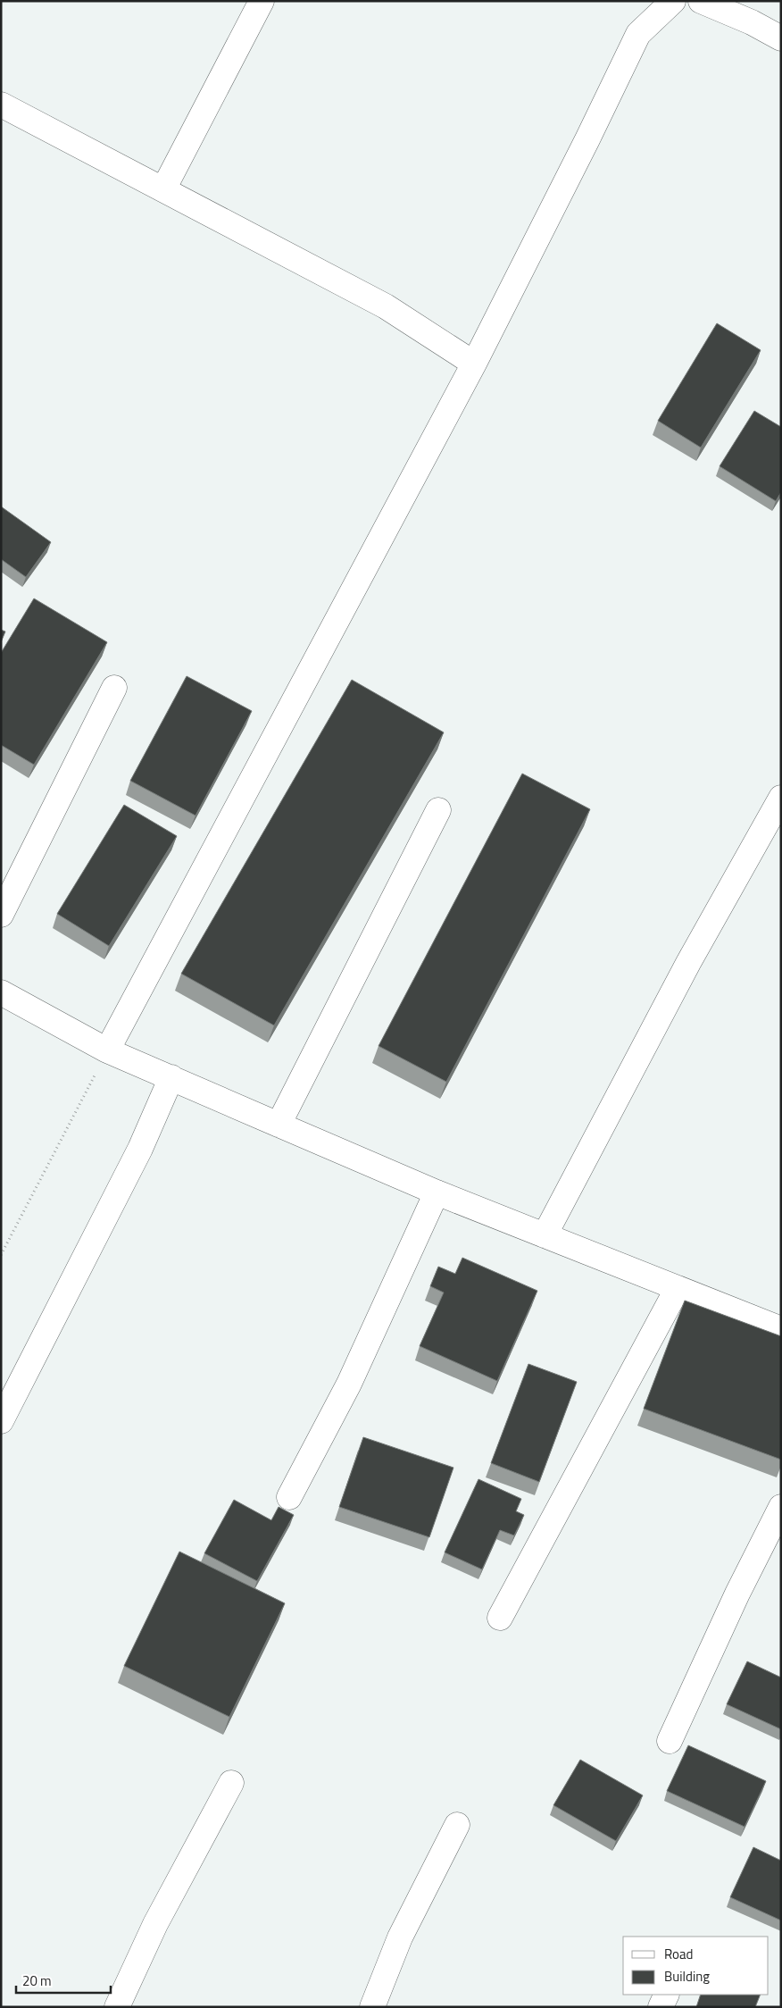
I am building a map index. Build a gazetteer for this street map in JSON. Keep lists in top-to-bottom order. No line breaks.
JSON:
{"legend":["Road","Building"],"scale_bar":"20 m"}
